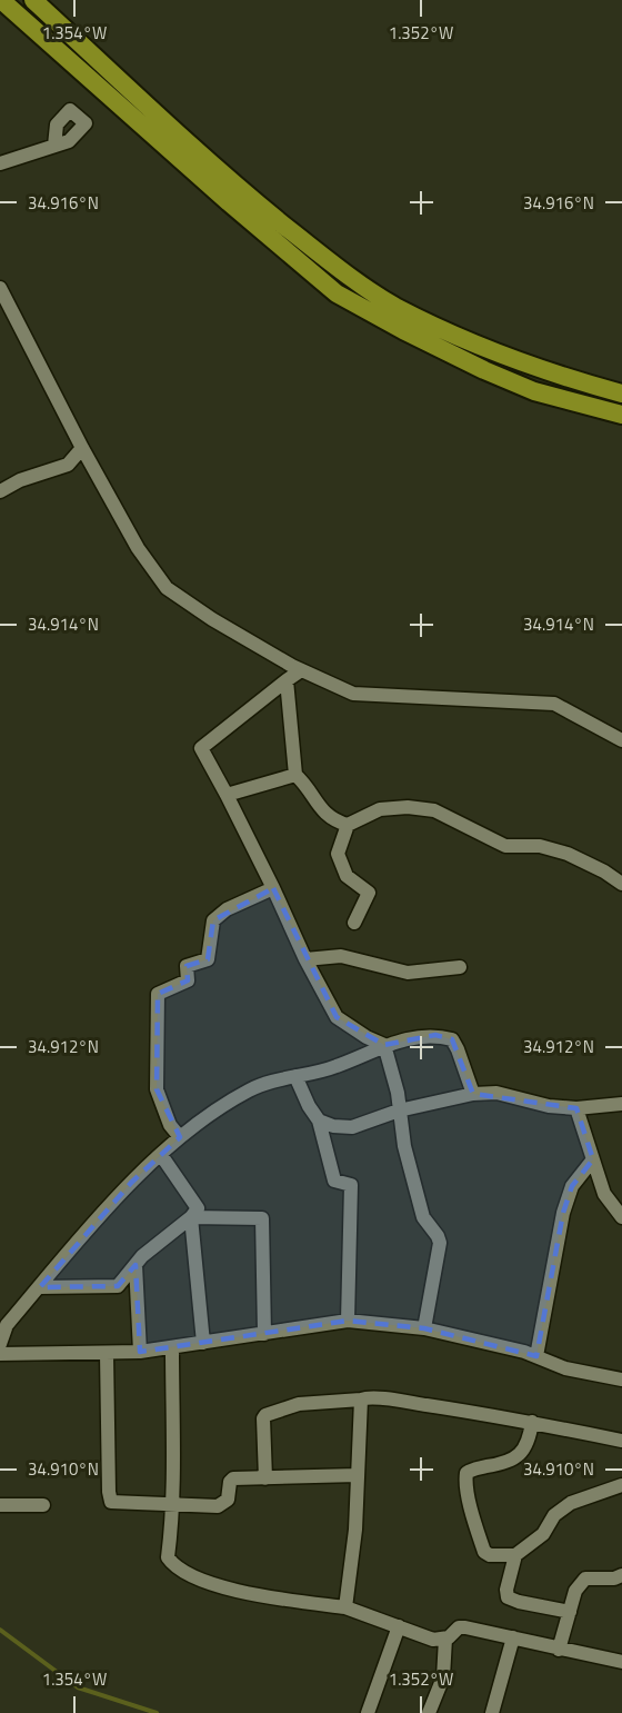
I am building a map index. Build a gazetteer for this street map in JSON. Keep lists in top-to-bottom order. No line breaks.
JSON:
{"coordinates":["1.354°W","1.352°W","34.916°N","34.914°N","34.912°N","34.910°N"]}
